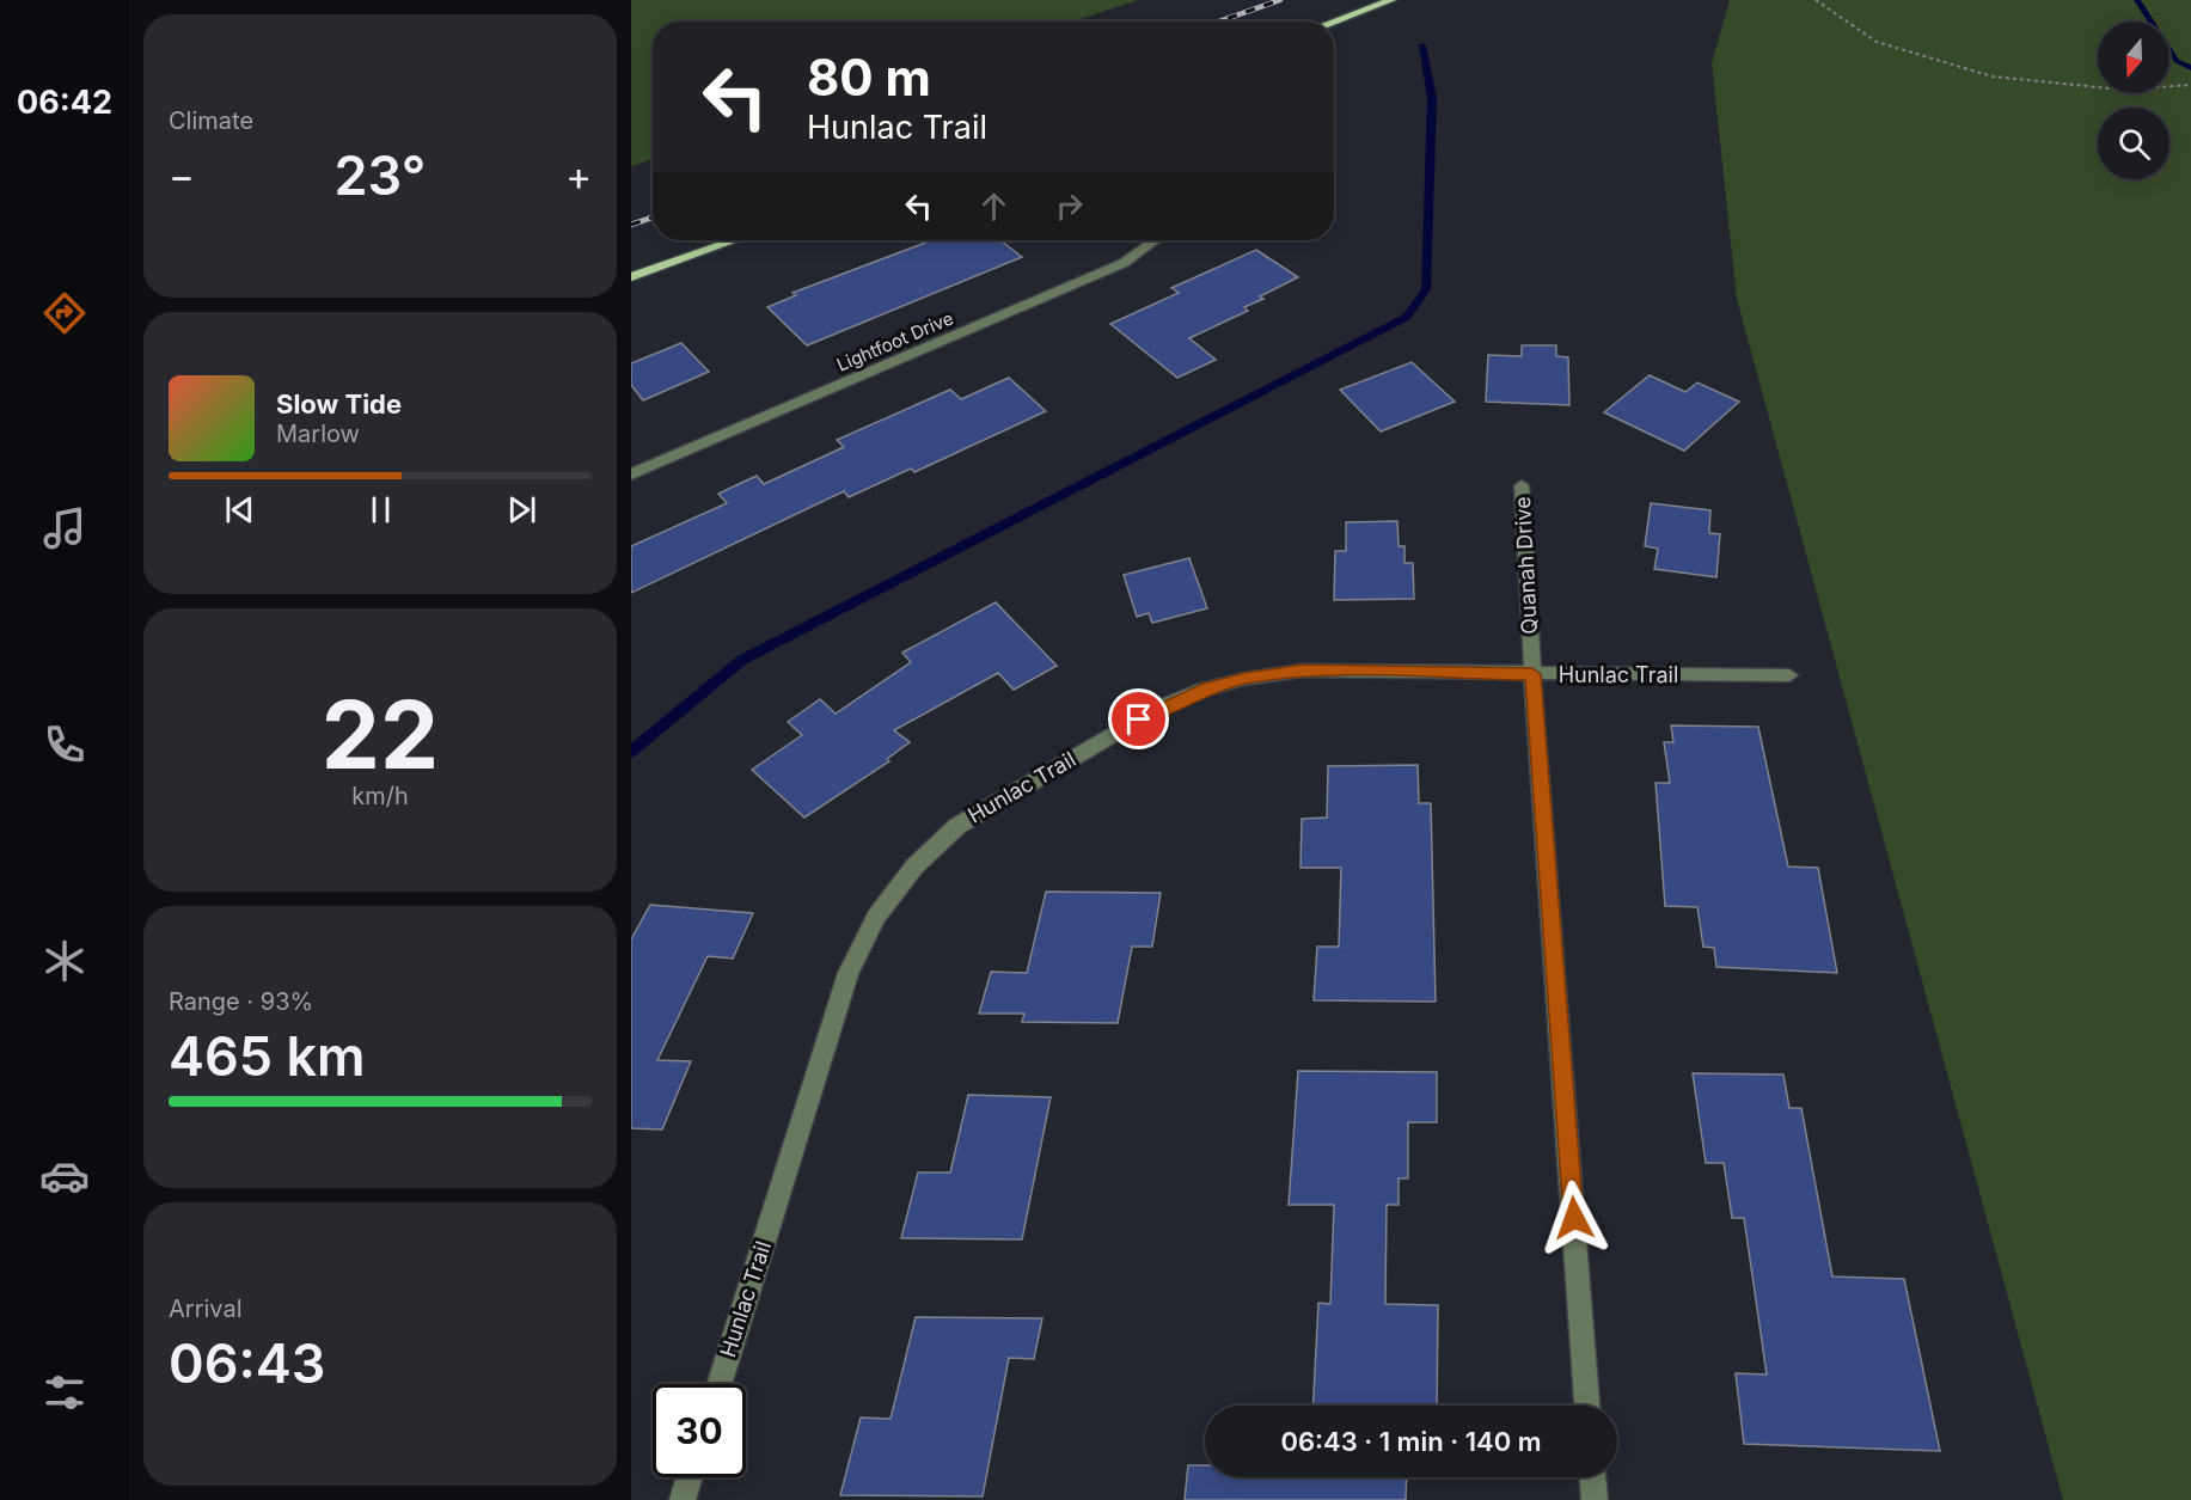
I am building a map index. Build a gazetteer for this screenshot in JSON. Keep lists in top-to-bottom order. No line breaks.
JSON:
{"streets":{"street":["Lightfoot Drive","Quanah Drive","Hunlac Trail"]},"crossings":[["Quanah Drive","Hunlac Trail"]],"north":"bottom","page":{"tabs":"06:42","tile":["Climate",["22","km/h"],["Range · 93%","465 km"],["Arrival","06:43"]],"turn":["80 m","Hunlac Trail"],"heat":["−","23°","+"],"song":["Slow Tide","Marlow"],"limit":"30","trip":"06:43 · 1 min · 140 m"}}
